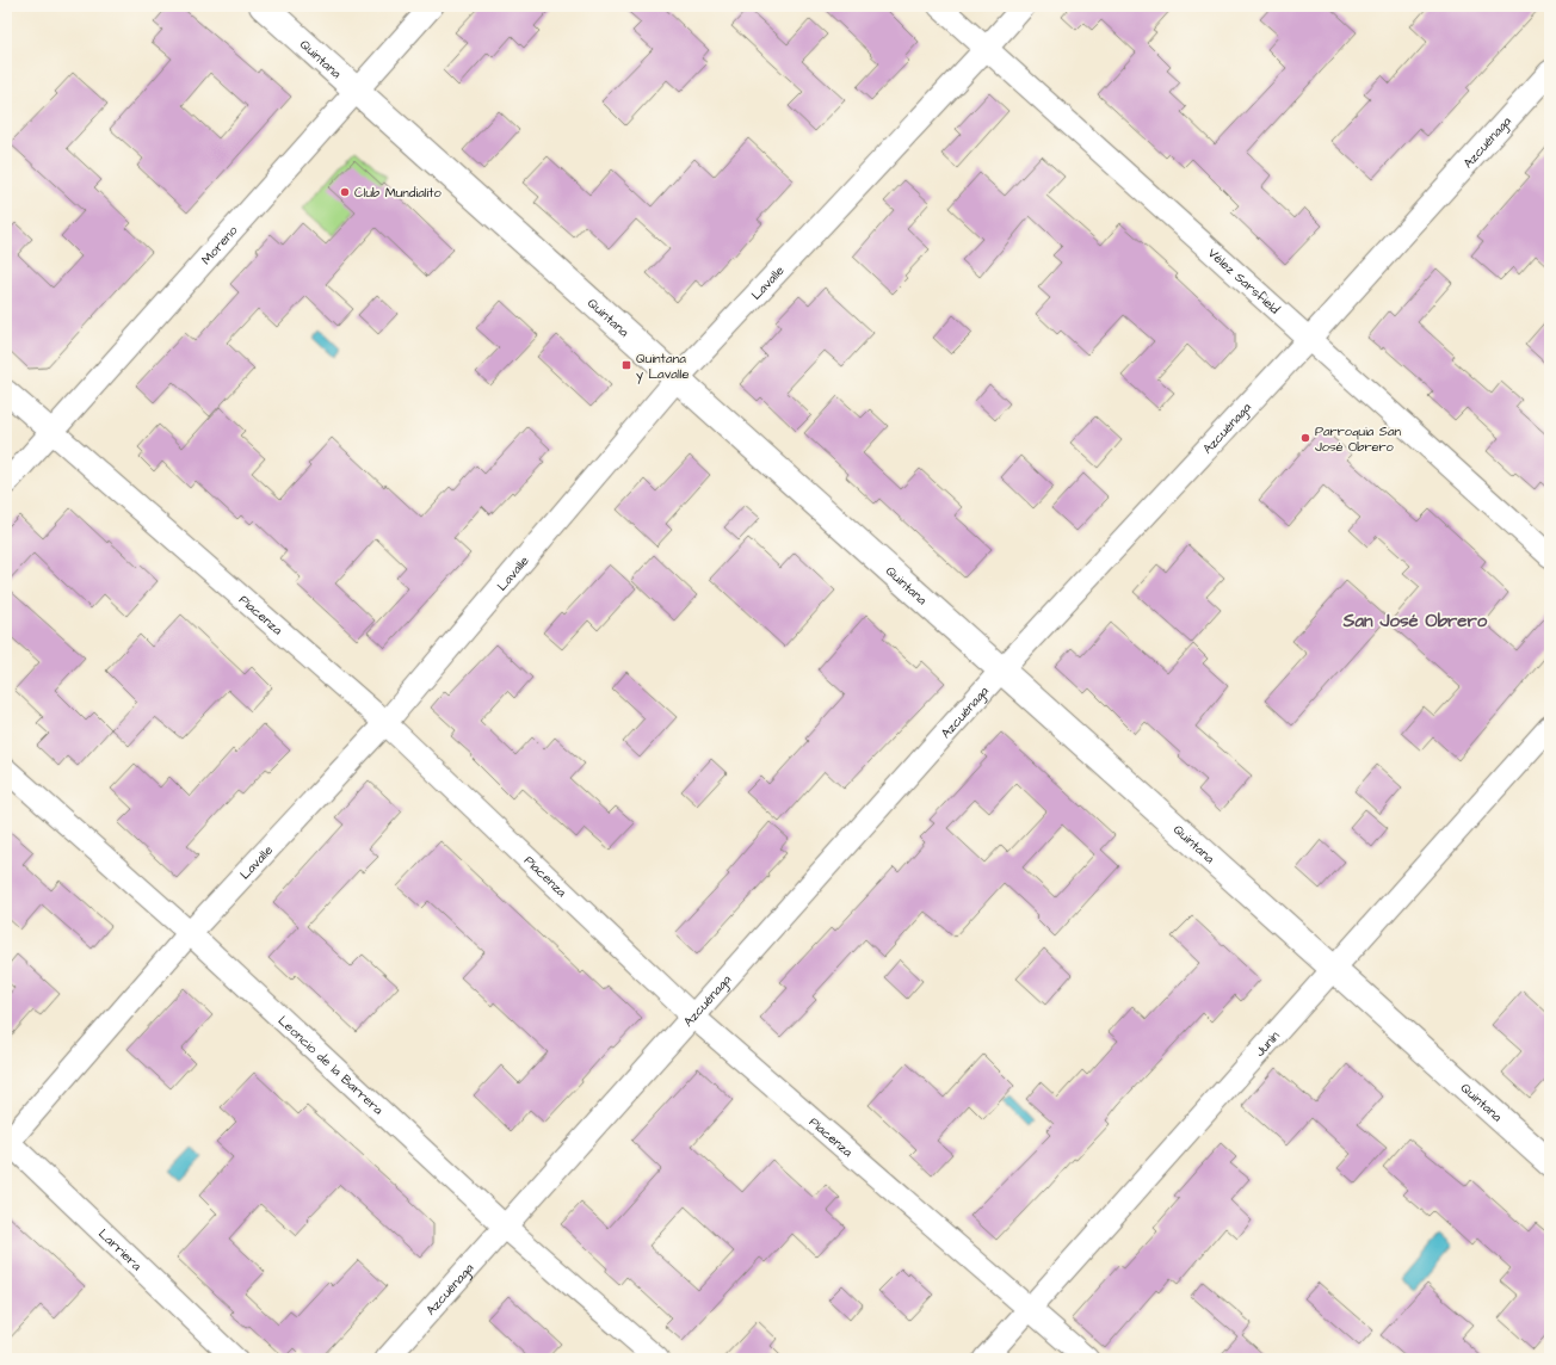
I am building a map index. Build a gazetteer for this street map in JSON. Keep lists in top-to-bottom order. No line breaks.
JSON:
{"streets":{"main road":["Quintana"],"street":["Azcuénaga","Moreno","Vélez Sarsfield","Lavalle","Piacenza","Junín","Leoncio de la Barrera","Larriera"]},"crossings":[["Quintana","Azcuénaga"],["Quintana","Moreno"],["Quintana","Lavalle"],["Quintana","Junín"],["Azcuénaga","Vélez Sarsfield"],["Azcuénaga","Piacenza"],["Azcuénaga","Leoncio de la Barrera"],["Moreno","Piacenza"],["Vélez Sarsfield","Lavalle"],["Lavalle","Piacenza"],["Lavalle","Leoncio de la Barrera"],["Lavalle","Larriera"],["Piacenza","Junín"]],"districts":["San José Obrero"],"places":{"other":["Club Mundialito","Parroquia San José Obrero"],"transit":["Quintana y Lavalle"]}}
